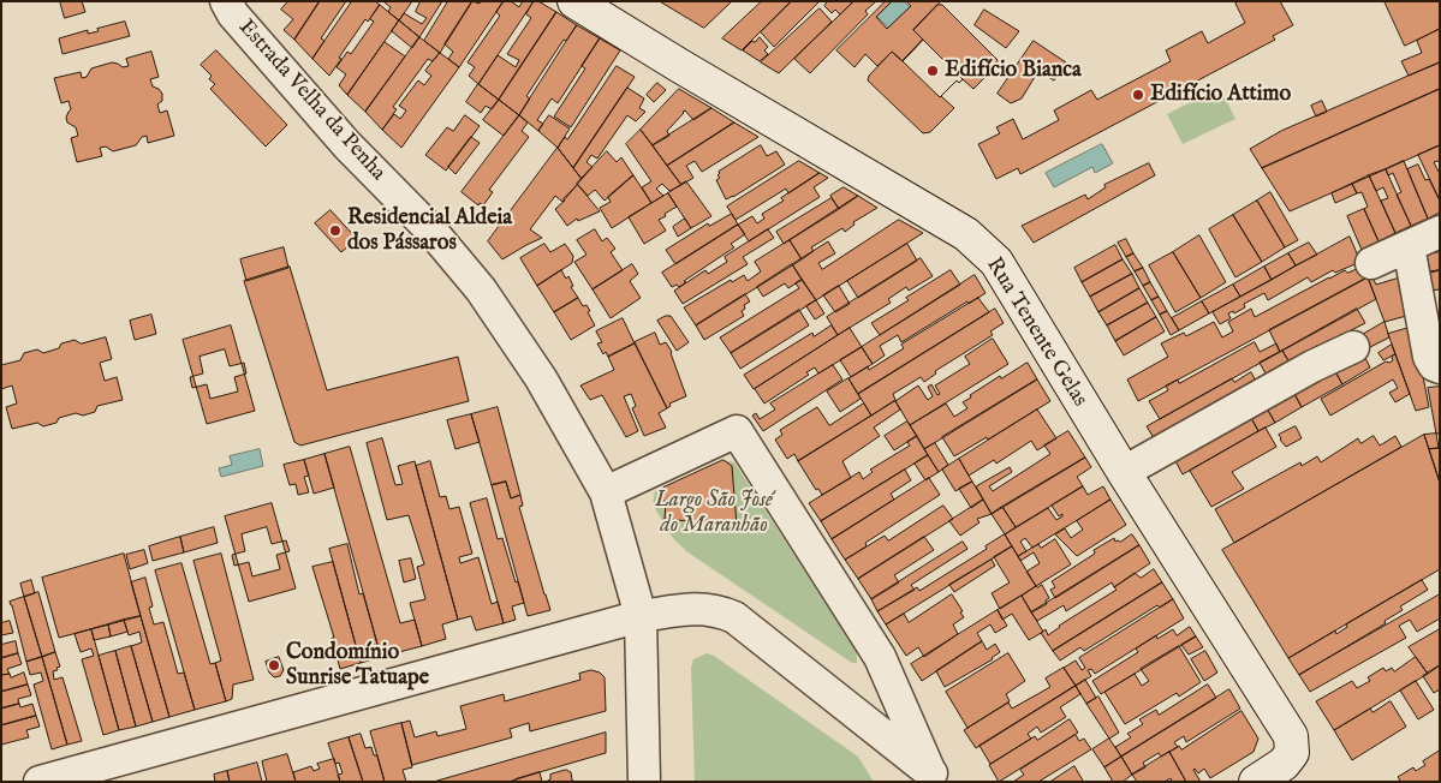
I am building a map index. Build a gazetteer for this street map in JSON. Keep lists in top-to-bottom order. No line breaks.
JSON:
{"streets":{"street":["Estrada Velha da Penha","Rua Tenente Gelas"]},"parks":["Largo São José do Maranhão"],"places":["Edifício Bianca","Edifício Attimo","Residencial Aldeia dos Pássaros","Condomínio Sunrise Tatuape"]}
